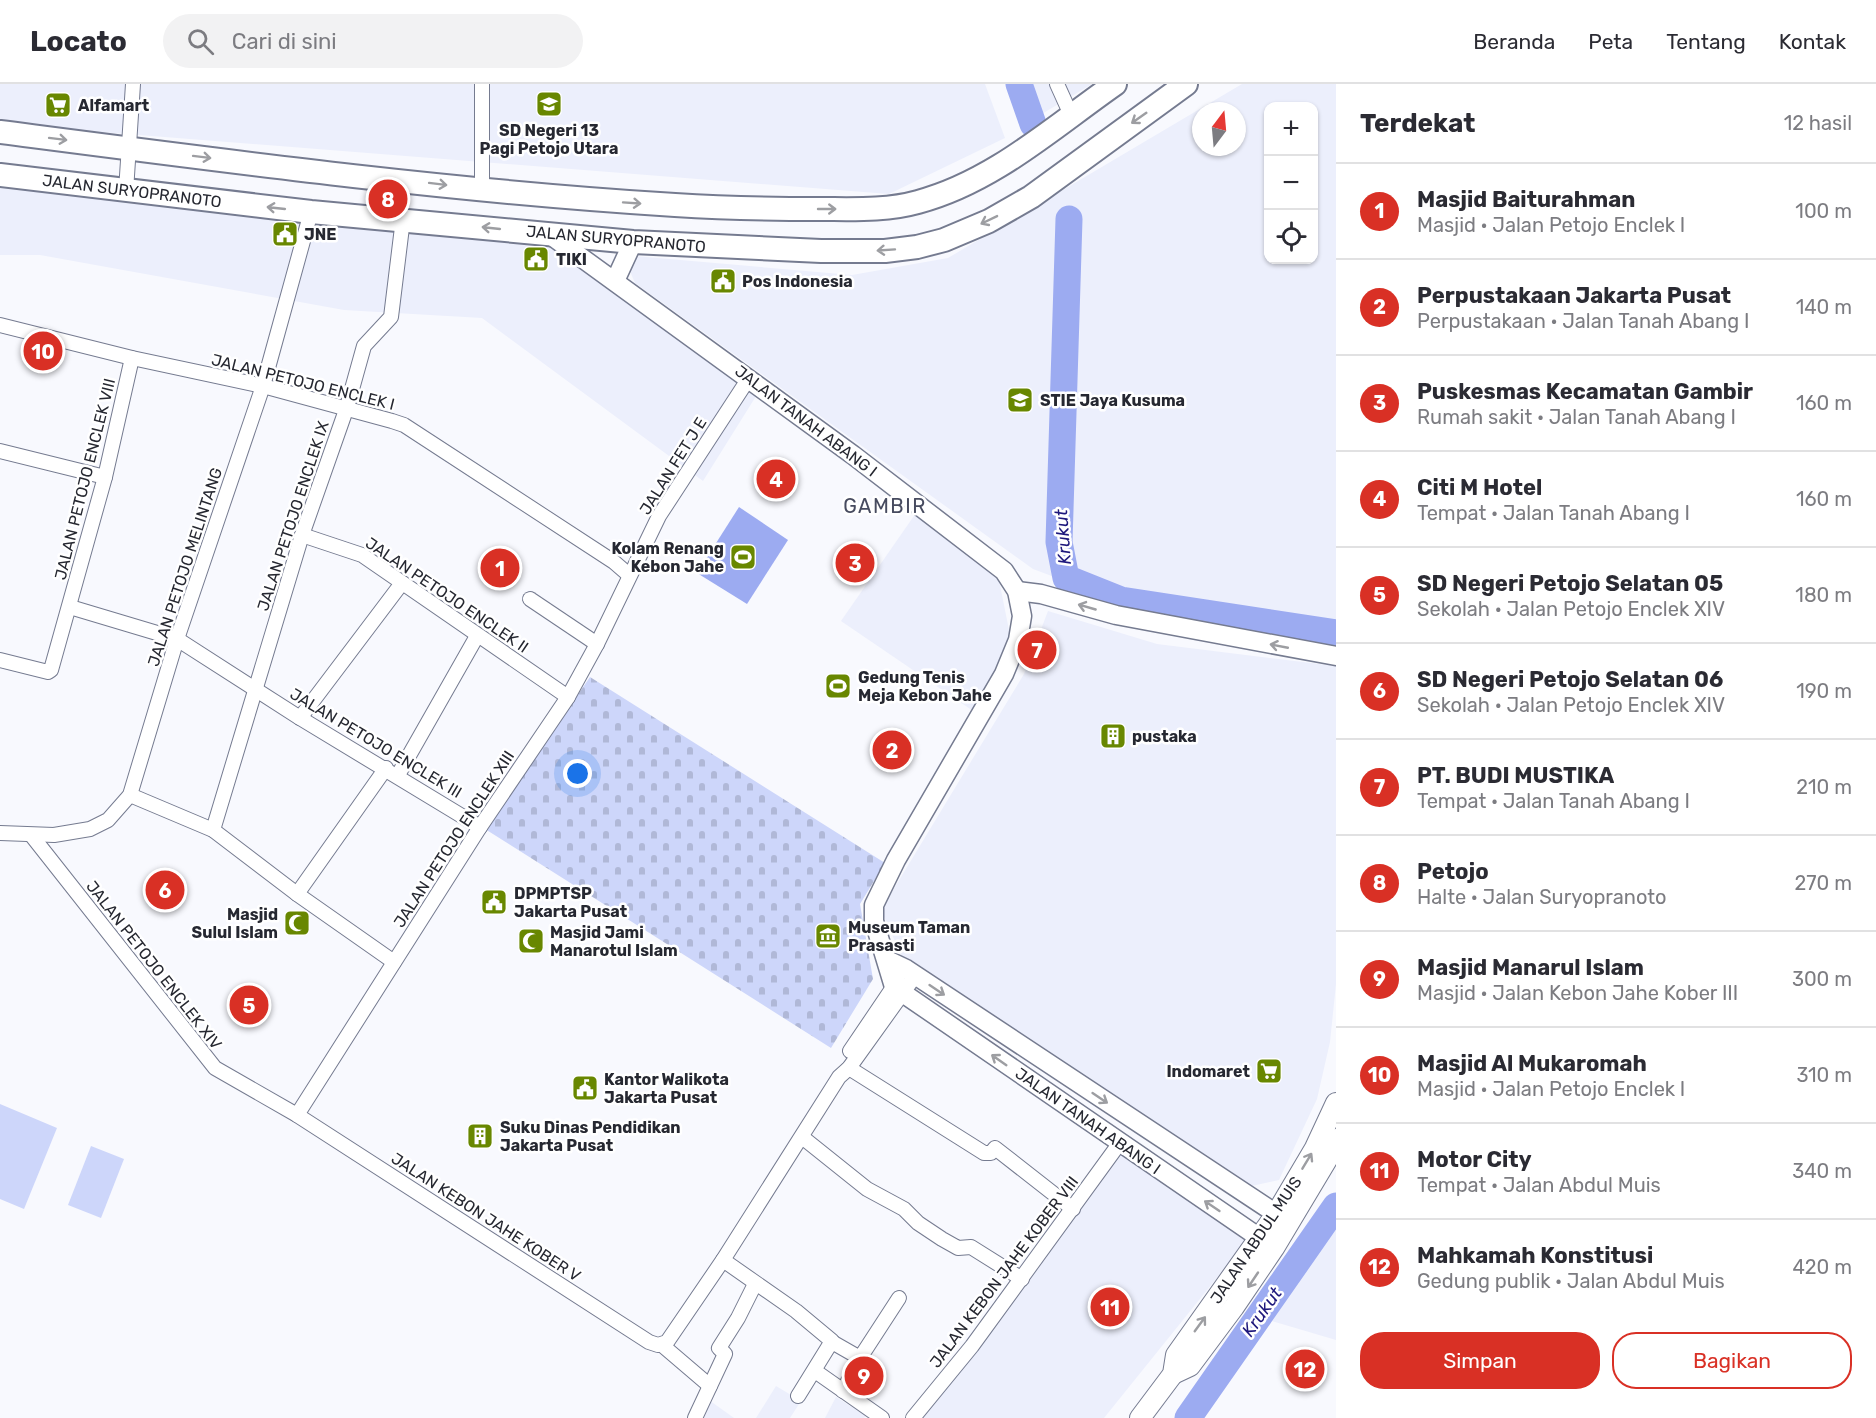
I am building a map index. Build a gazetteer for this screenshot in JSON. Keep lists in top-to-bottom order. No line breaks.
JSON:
{"streets":{"main road":["JALAN SURYOPRANOTO","JALAN ABDUL MUIS"],"street":["JALAN PETOJO ENCLEK I","JALAN TANAH ABANG I","JALAN FET J E","JALAN PETOJO ENCLEK VIII","JALAN PETOJO ENCLEK IX","JALAN PETOJO MELINTANG","JALAN PETOJO ENCLEK II","JALAN PETOJO ENCLEK III","JALAN PETOJO ENCLEK XIII","JALAN PETOJO ENCLEK XIV","JALAN KEBON JAHE KOBER V","JALAN KEBON JAHE KOBER VIII"]},"crossings":[["JALAN SURYOPRANOTO","JALAN TANAH ABANG I"],["JALAN SURYOPRANOTO","JALAN PETOJO ENCLEK IX"],["JALAN SURYOPRANOTO","JALAN PETOJO MELINTANG"],["JALAN PETOJO ENCLEK I","JALAN FET J E"],["JALAN PETOJO ENCLEK I","JALAN PETOJO ENCLEK VIII"],["JALAN PETOJO ENCLEK I","JALAN PETOJO ENCLEK IX"],["JALAN PETOJO ENCLEK I","JALAN PETOJO MELINTANG"],["JALAN PETOJO ENCLEK I","JALAN PETOJO ENCLEK XIII"],["JALAN TANAH ABANG I","JALAN FET J E"],["JALAN TANAH ABANG I","JALAN ABDUL MUIS"],["JALAN TANAH ABANG I","JALAN KEBON JAHE KOBER VIII"],["JALAN FET J E","JALAN PETOJO ENCLEK XIII"],["JALAN PETOJO ENCLEK IX","JALAN PETOJO ENCLEK II"],["JALAN PETOJO ENCLEK IX","JALAN PETOJO ENCLEK III"],["JALAN PETOJO MELINTANG","JALAN PETOJO ENCLEK XIV"],["JALAN PETOJO ENCLEK II","JALAN PETOJO ENCLEK XIII"],["JALAN PETOJO ENCLEK III","JALAN PETOJO ENCLEK XIII"],["JALAN PETOJO ENCLEK XIII","JALAN PETOJO ENCLEK XIV"],["JALAN PETOJO ENCLEK XIII","JALAN KEBON JAHE KOBER V"],["JALAN PETOJO ENCLEK XIV","JALAN KEBON JAHE KOBER V"]],"districts":["GAMBIR"],"water":["Krukut"],"places":{"school or university":["SD Negeri 13 Pagi Petojo Utara","STIE Jaya Kusuma"],"supermarket":["Alfamart","Indomaret"],"public building":["JNE","TIKI","Pos Indonesia","DPMPTSP Jakarta Pusat","Kantor Walikota Jakarta Pusat"],"sports":["Kolam Renang Kebon Jahe","Gedung Tenis Meja Kebon Jahe"],"building":["pustaka","Suku Dinas Pendidikan Jakarta Pusat"],"mosque":["Masjid Sulul Islam","Masjid Jami Manarotul Islam"],"museum":["Museum Taman Prasasti"]},"north":"top","page":{"header":"Locato","search":"Cari di sini","nav":["Beranda","Peta","Tentang","Kontak"],"heading":["Terdekat","12 hasil"],"map_buttons":["+","−"],"list":[{"mark":"1","name":"Masjid Baiturahman","note":"Masjid · Jalan Petojo Enclek I","value":"100 m"},{"mark":"2","name":"Perpustakaan Jakarta Pusat","note":"Perpustakaan · Jalan Tanah Abang I","value":"140 m"},{"mark":"3","name":"Puskesmas Kecamatan Gambir","note":"Rumah sakit · Jalan Tanah Abang I","value":"160 m"},{"mark":"4","name":"Citi M Hotel","note":"Tempat · Jalan Tanah Abang I","value":"160 m"},{"mark":"5","name":"SD Negeri Petojo Selatan 05","note":"Sekolah · Jalan Petojo Enclek XIV","value":"180 m"},{"mark":"6","name":"SD Negeri Petojo Selatan 06","note":"Sekolah · Jalan Petojo Enclek XIV","value":"190 m"},{"mark":"7","name":"PT. BUDI MUSTIKA","note":"Tempat · Jalan Tanah Abang I","value":"210 m"},{"mark":"8","name":"Petojo","note":"Halte · Jalan Suryopranoto","value":"270 m"},{"mark":"9","name":"Masjid Manarul Islam","note":"Masjid · Jalan Kebon Jahe Kober III","value":"300 m"},{"mark":"10","name":"Masjid Al Mukaromah","note":"Masjid · Jalan Petojo Enclek I","value":"310 m"},{"mark":"11","name":"Motor City","note":"Tempat · Jalan Abdul Muis","value":"340 m"},{"mark":"12","name":"Mahkamah Konstitusi","note":"Gedung publik · Jalan Abdul Muis","value":"420 m"}],"pins":["8","10","4","3","1","7","2","6","5","11","12","9"],"buttons":["Simpan","Bagikan"]}}
